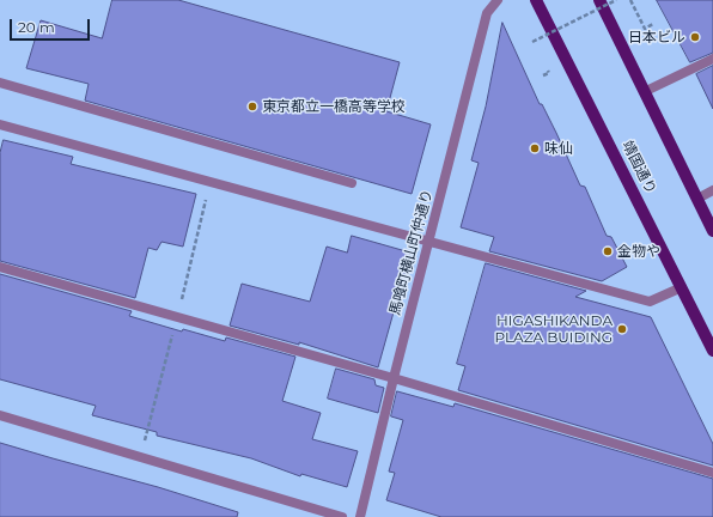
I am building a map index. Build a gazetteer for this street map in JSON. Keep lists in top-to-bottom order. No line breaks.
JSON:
{"streets":{"main road":["靖国通り"],"street":["馬喰町横山町仲通り"]},"places":["日本ビル","東京都立一橋高等学校","味仙","金物や","HIGASHIKANDA PLAZA BUIDING"],"scale_bar":"20 m"}
